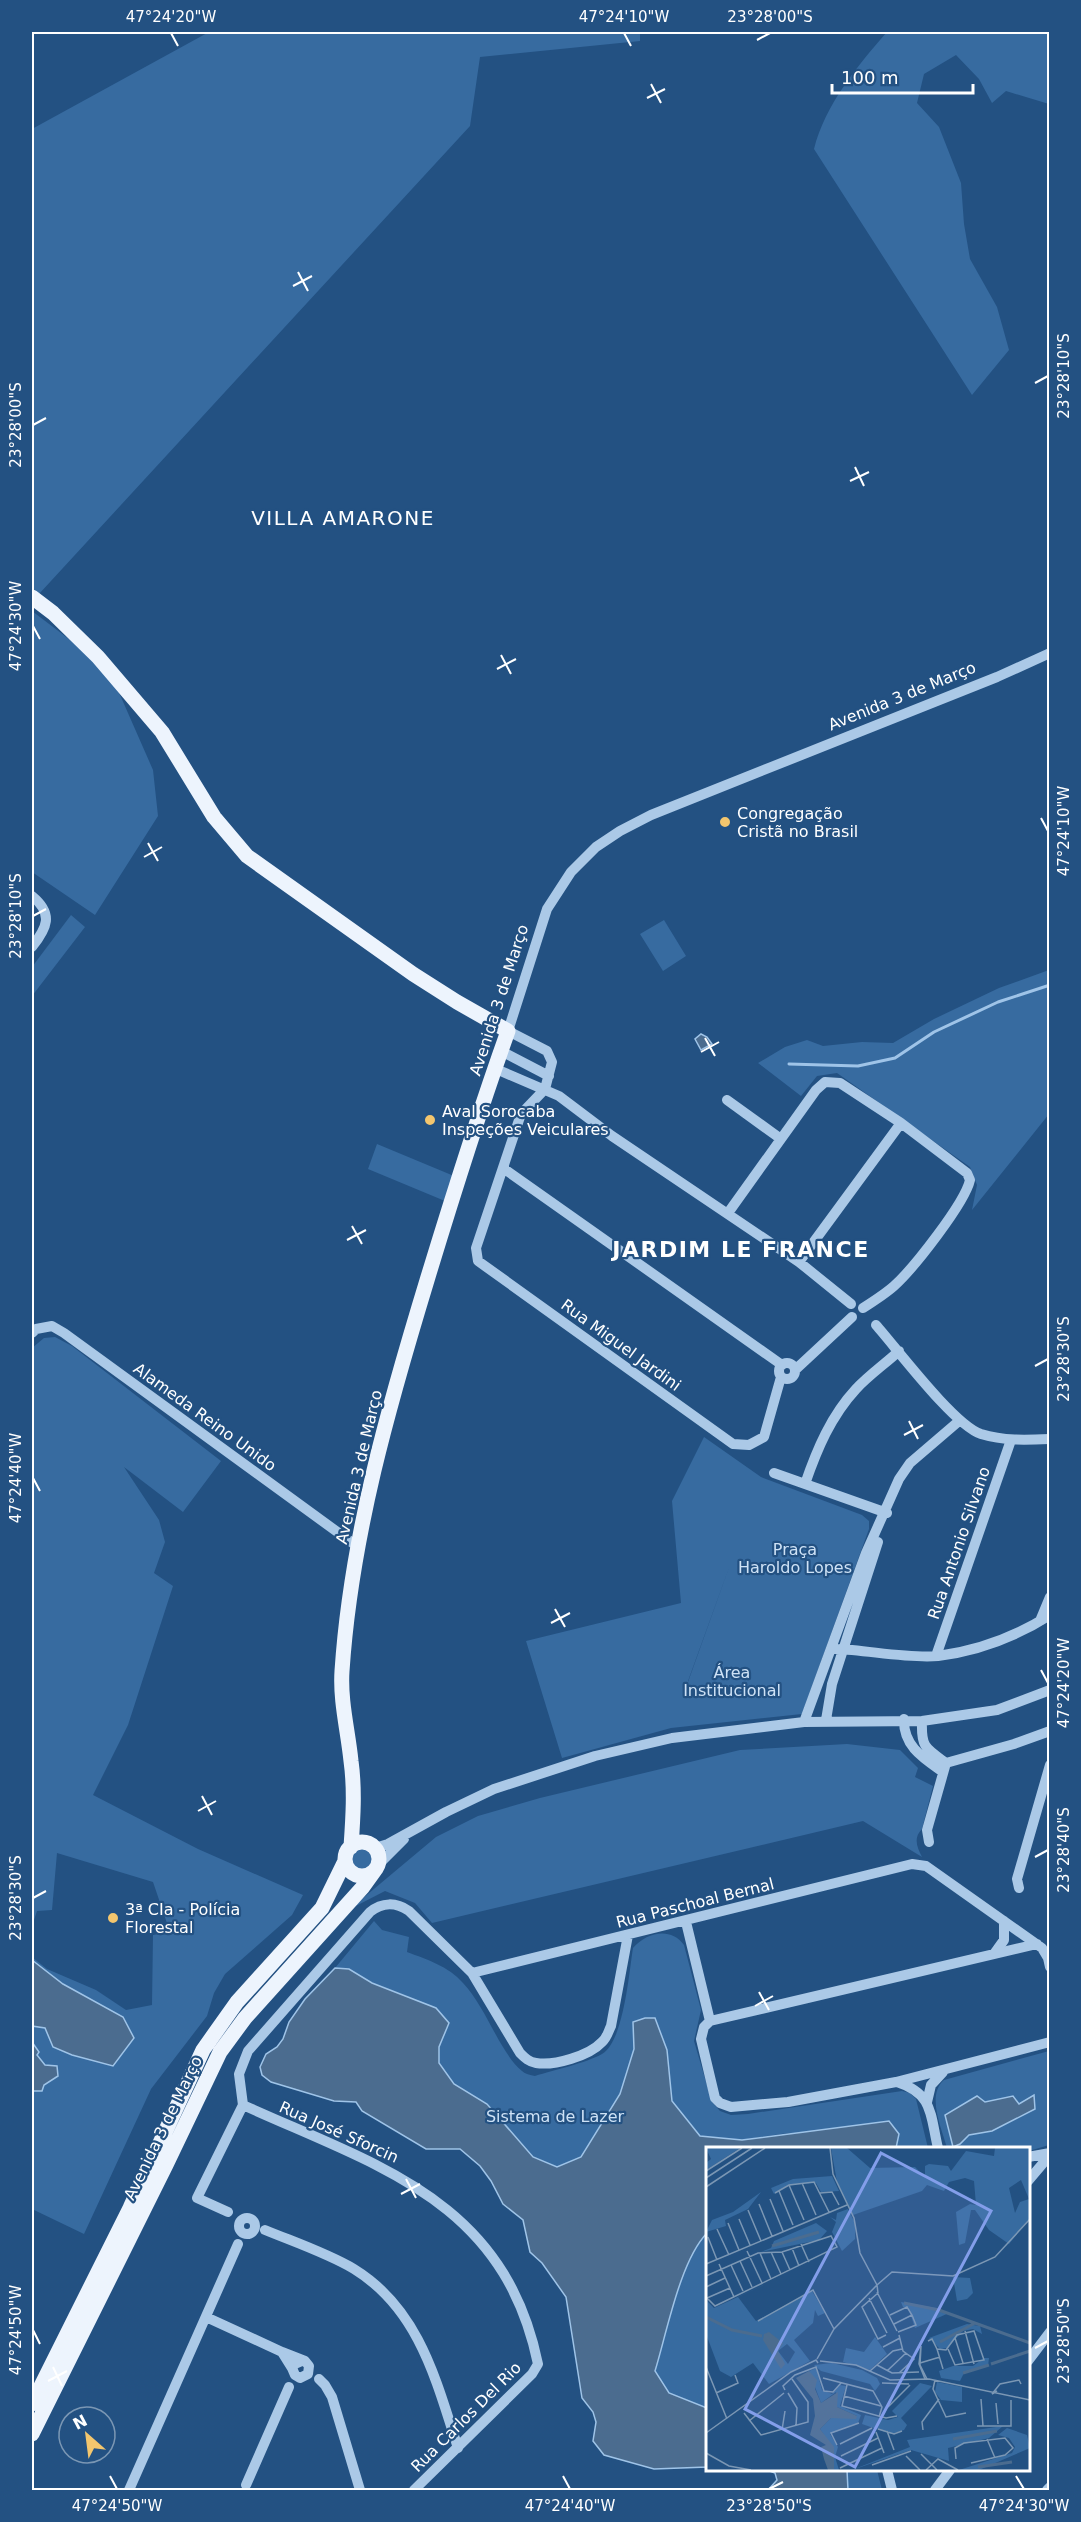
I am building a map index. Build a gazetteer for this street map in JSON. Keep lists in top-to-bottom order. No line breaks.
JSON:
{"streets":{"main road":["Avenida 3 de Março"],"street":["Rua Miguel Jardini","Alameda Reino Unido","Rua Antonio Silvano","Rua Paschoal Bernal","Rua José Sforcin","Rua Carlos Del Rio"]},"crossings":[["Avenida 3 de Março","Alameda Reino Unido"],["Rua José Sforcin","Rua Carlos Del Rio"]],"districts":["VILLA AMARONE","JARDIM LE FRANCE"],"parks":["Praça Haroldo Lopes","Área Institucional","Sistema de Lazer"],"places":["Congregação Cristã no Brasil","Aval Sorocaba Inspeções Veiculares","3ª CIa - Polícia Florestal"],"scale_bar":"100 m","north":"top left","coordinates":["47°24'20\"W","47°24'10\"W","23°28'00\"S","23°28'10\"S","47°24'30\"W","23°28'30\"S","47°24'40\"W","23°28'40\"S","47°24'50\"W","23°28'50\"S"]}
